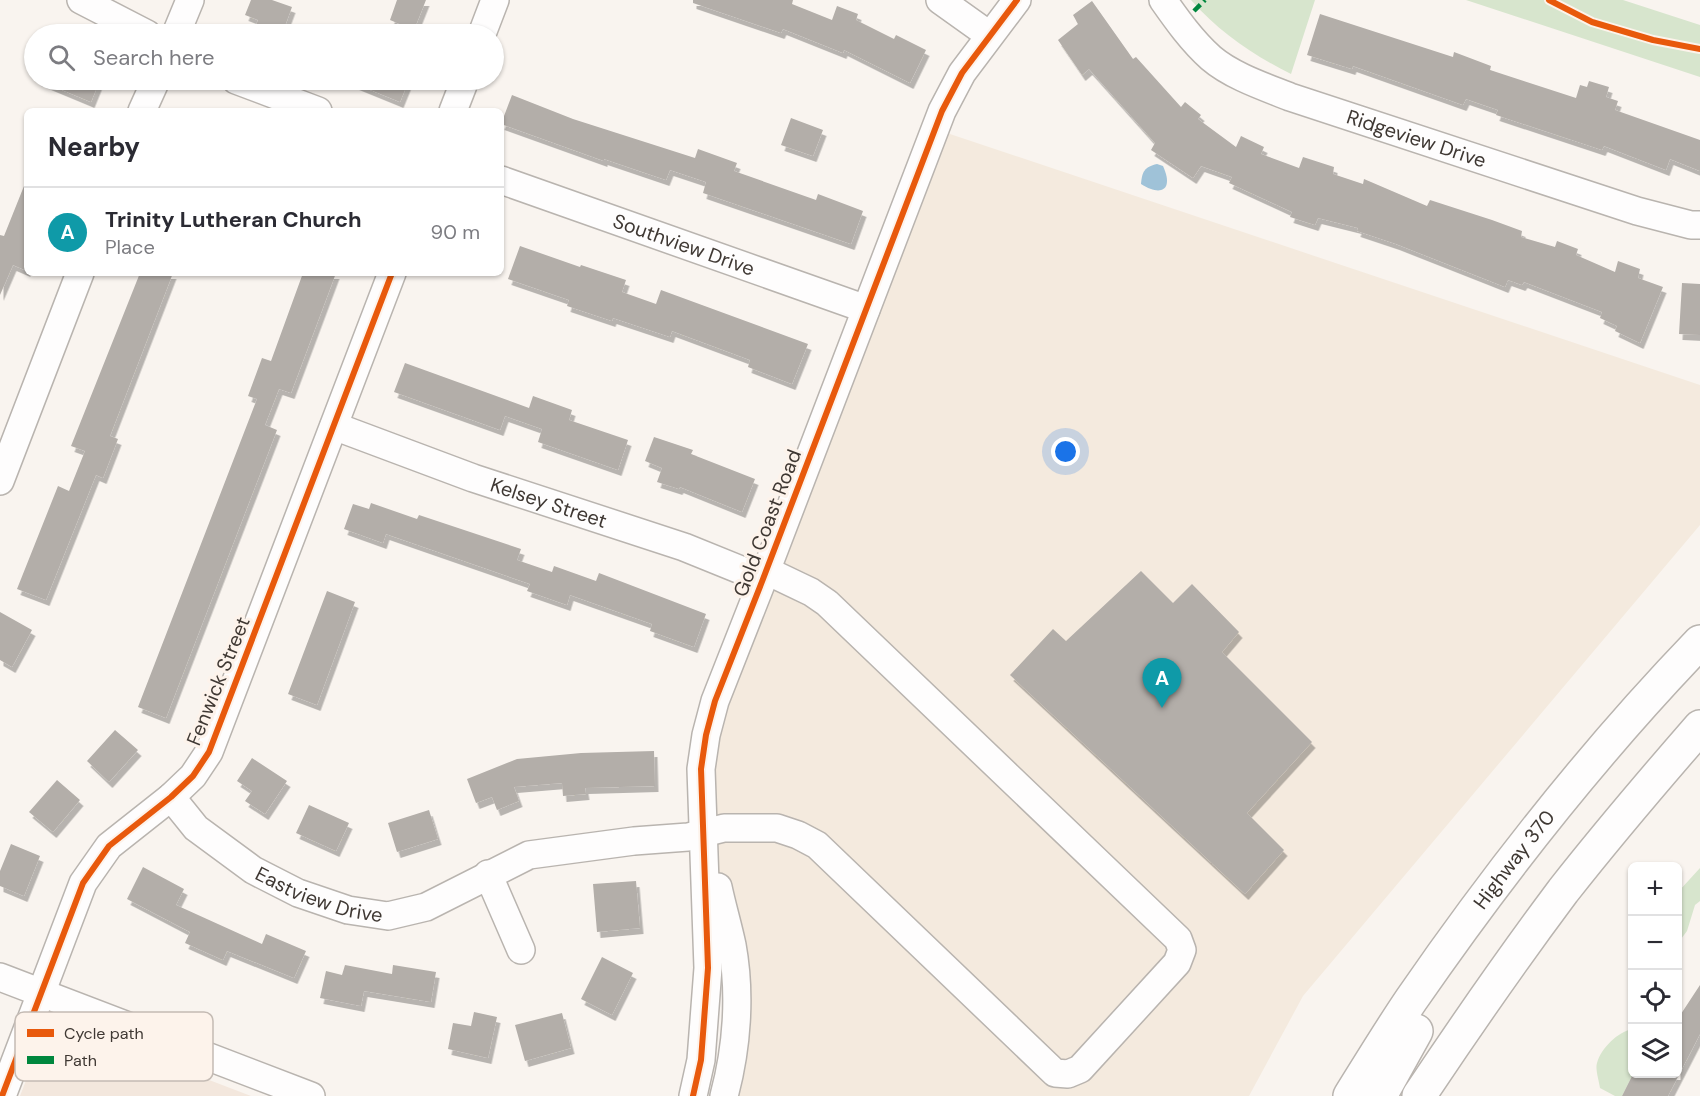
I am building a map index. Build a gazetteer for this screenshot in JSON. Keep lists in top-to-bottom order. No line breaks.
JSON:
{"streets":{"highway":["Highway 370"],"street":["Ridgeview Drive","Southview Drive","Kelsey Street","Gold Coast Road","Fenwick Street","Eastview Drive"]},"crossings":[["Southview Drive","Gold Coast Road"],["Kelsey Street","Gold Coast Road"],["Kelsey Street","Fenwick Street"],["Kelsey Street","Eastview Drive"],["Gold Coast Road","Eastview Drive"],["Fenwick Street","Eastview Drive"]],"legend":["Cycle path","Path"],"page":{"search":"Search here","heading":"Nearby","list":[{"mark":"A","name":"Trinity Lutheran Church","note":"Place","value":"90 m"}],"pins":"A","map_buttons":["+","−"]}}
